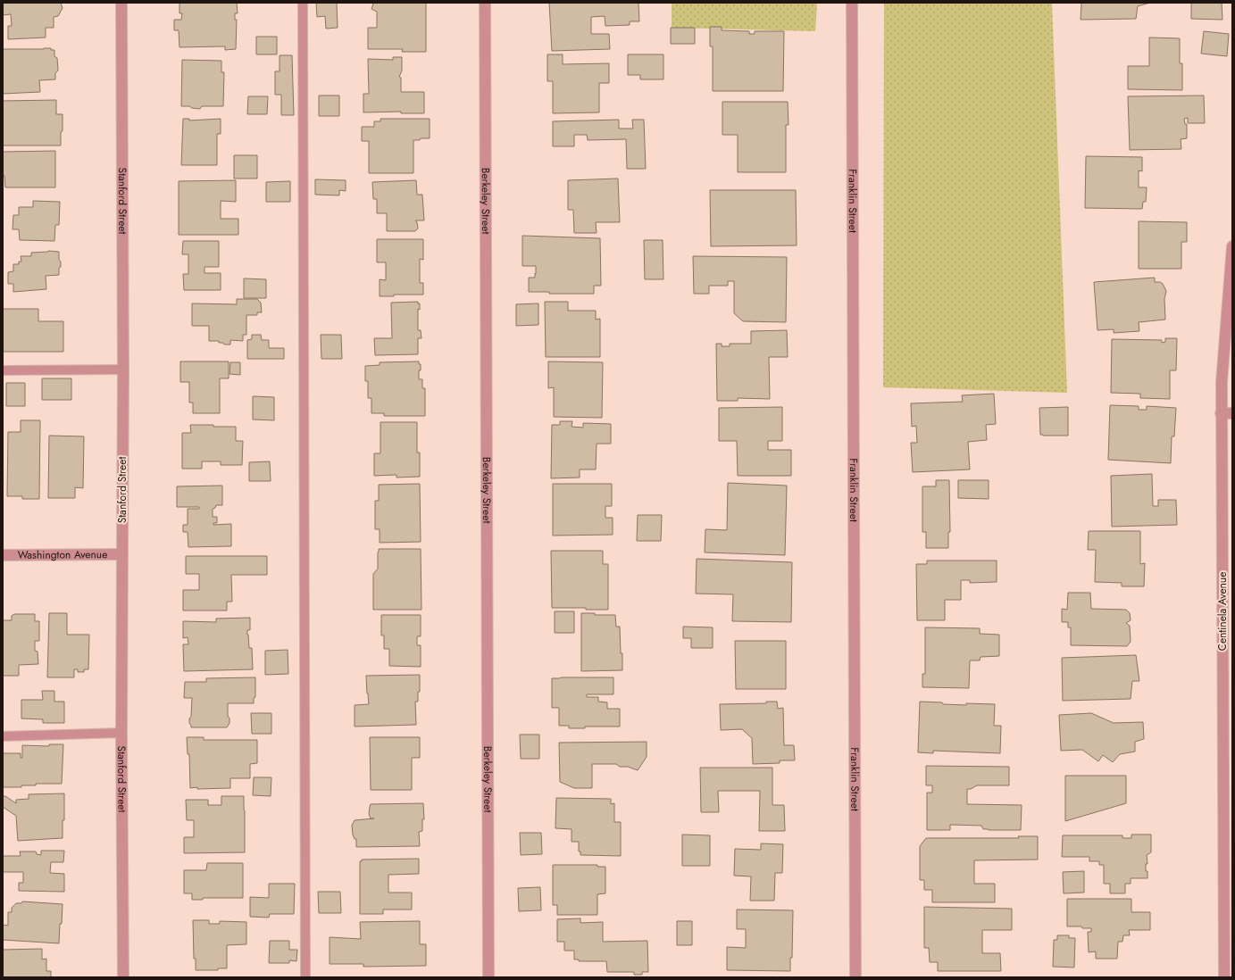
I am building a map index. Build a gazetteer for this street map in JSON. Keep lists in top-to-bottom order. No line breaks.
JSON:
{"streets":{"street":["Stanford Street","Berkeley Street","Franklin Street","Washington Avenue","Centinela Avenue"]},"crossings":[["Stanford Street","Washington Avenue"]]}
